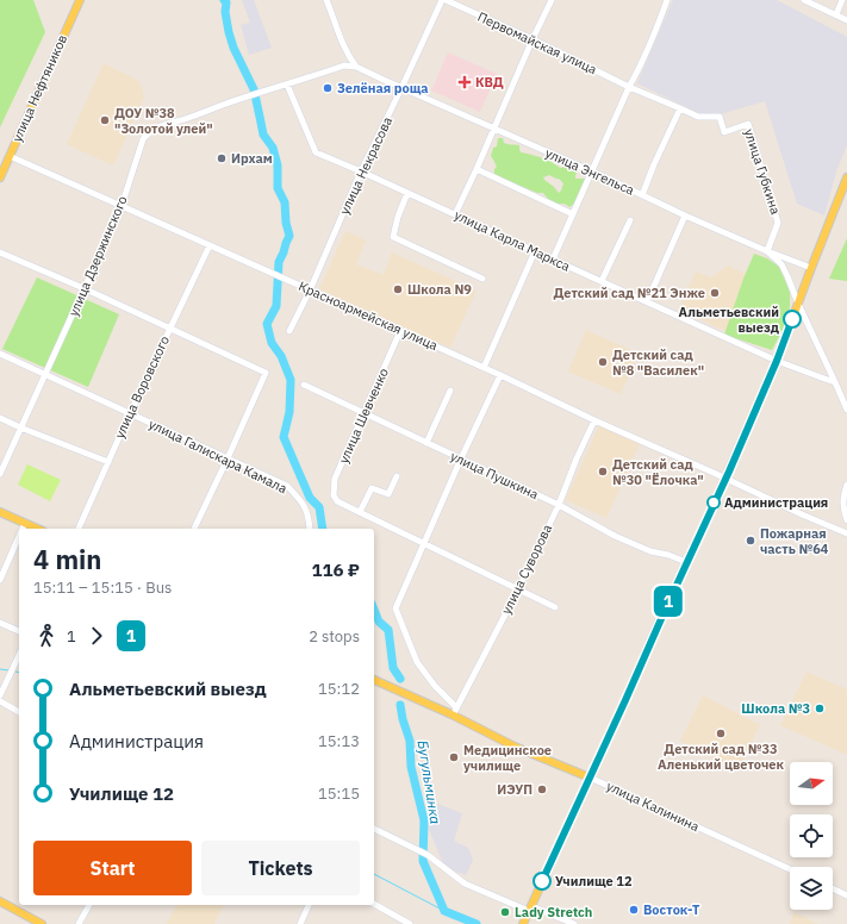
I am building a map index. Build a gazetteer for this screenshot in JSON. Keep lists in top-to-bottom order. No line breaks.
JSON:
{"streets":{"main road":["улица Нефтяников","улица Калинина"],"street":["Первомайская улица","улица Некрасова","улица Энгельса","улица Губкина","улица Карла Маркса","улица Дзержинского","Красноармейская улица","улица Воровского","улица Шевченко","улица Галискара Камала","улица Пушкина","улица Суворова"]},"crossings":[["Первомайская улица","улица Некрасова"],["Первомайская улица","улица Губкина"],["улица Нефтяников","Красноармейская улица"],["улица Некрасова","улица Энгельса"],["улица Некрасова","улица Карла Маркса"],["улица Некрасова","Красноармейская улица"],["улица Энгельса","улица Губкина"],["улица Энгельса","улица Дзержинского"],["улица Карла Маркса","улица Дзержинского"],["улица Дзержинского","Красноармейская улица"],["улица Дзержинского","улица Галискара Камала"],["Красноармейская улица","улица Воровского"],["Красноармейская улица","улица Шевченко"],["Красноармейская улица","улица Суворова"],["улица Воровского","улица Галискара Камала"],["улица Шевченко","улица Пушкина"],["улица Пушкина","улица Суворова"],["улица Суворова","улица Калинина"]],"water":["Бугульминка"],"places":{"health":["КВД"],"other":["Зелёная роща","ДОУ №38 \"Золотой улей\"","Ирхам","Школа N9","Детский сад №21 Энже","Альметьевский выезд","Детский сад №8 \"Василек\"","Детский сад №30 \"Ёлочка\"","Администрация","Пожарная часть №64","Школа №3","Детский сад №33 Аленький цветочек","Медицинское училище","ИЭУП","Училище 12","Восток-Т","Lady Stretch"]},"lines":["bus line 1"],"north":"right","page":{"on_map":"1","heading":["4 min","15:11 – 15:15 · Bus","116 ₽"],"legs":["1","1","2 stops"],"list":[{"name":"Альметьевский выезд","value":"15:12"},{"name":"Администрация","value":"15:13"},{"name":"Училище 12","value":"15:15"}],"buttons":["Start","Tickets"]}}
